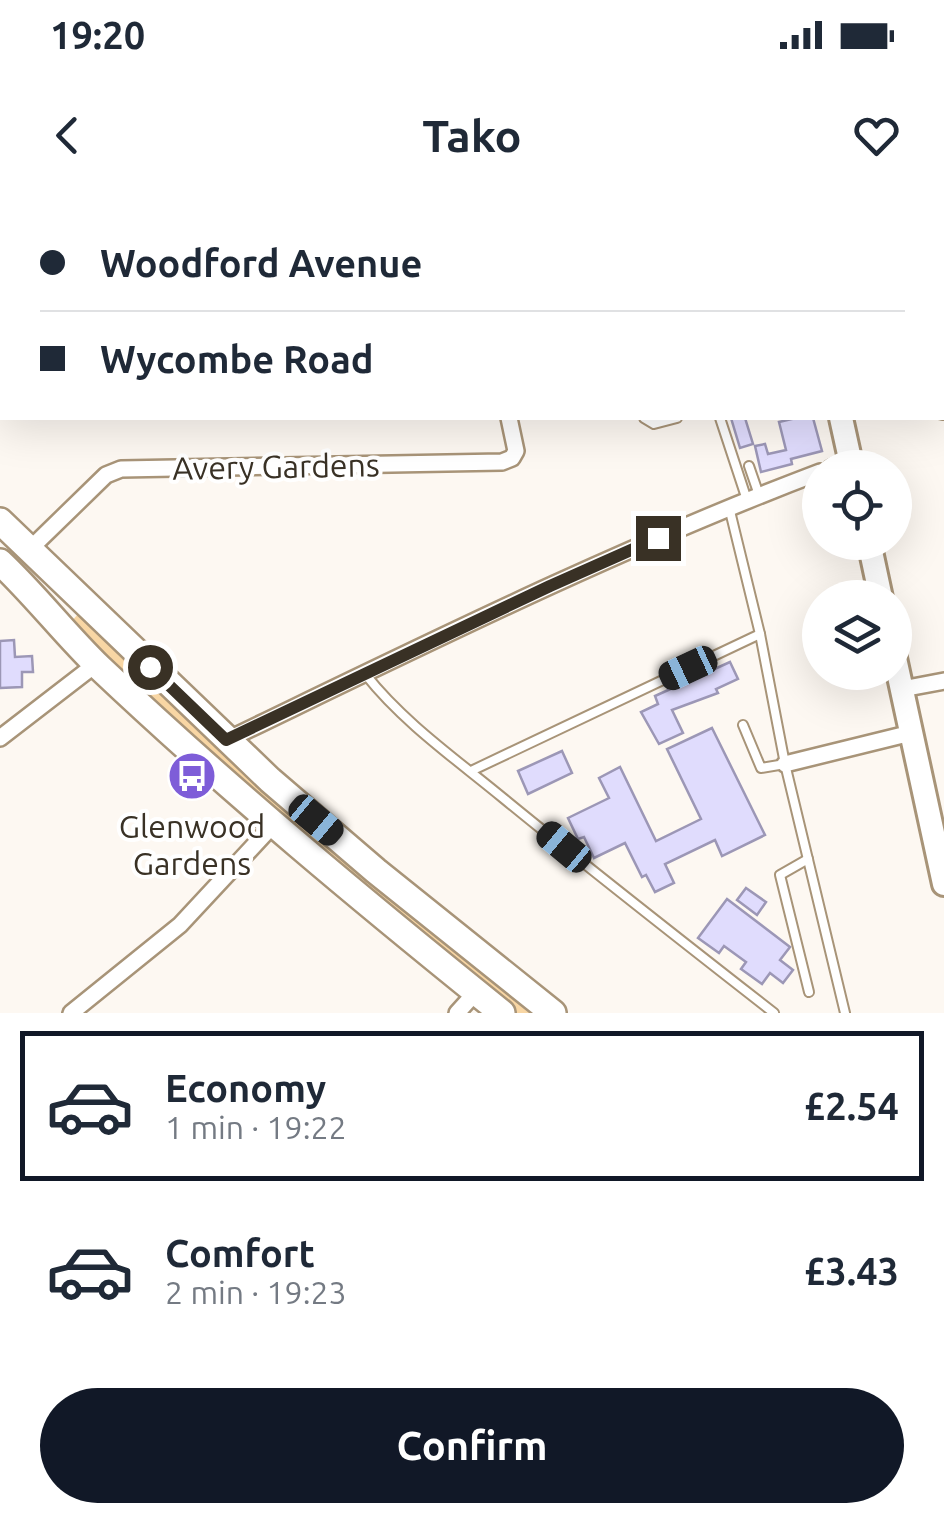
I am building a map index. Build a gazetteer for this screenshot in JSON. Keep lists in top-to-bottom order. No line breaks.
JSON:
{"streets":{"street":["Avery Gardens"]},"places":{"bus stop":["Glenwood Gardens"]},"page":{"status":"19:20","header":"Tako","banner":["Woodford Avenue","Wycombe Road"],"list":[{"name":"Economy","note":"1 min · 19:22","value":"£2.54"},{"name":"Comfort","note":"2 min · 19:23","value":"£3.43"}],"buttons":"Confirm"}}
